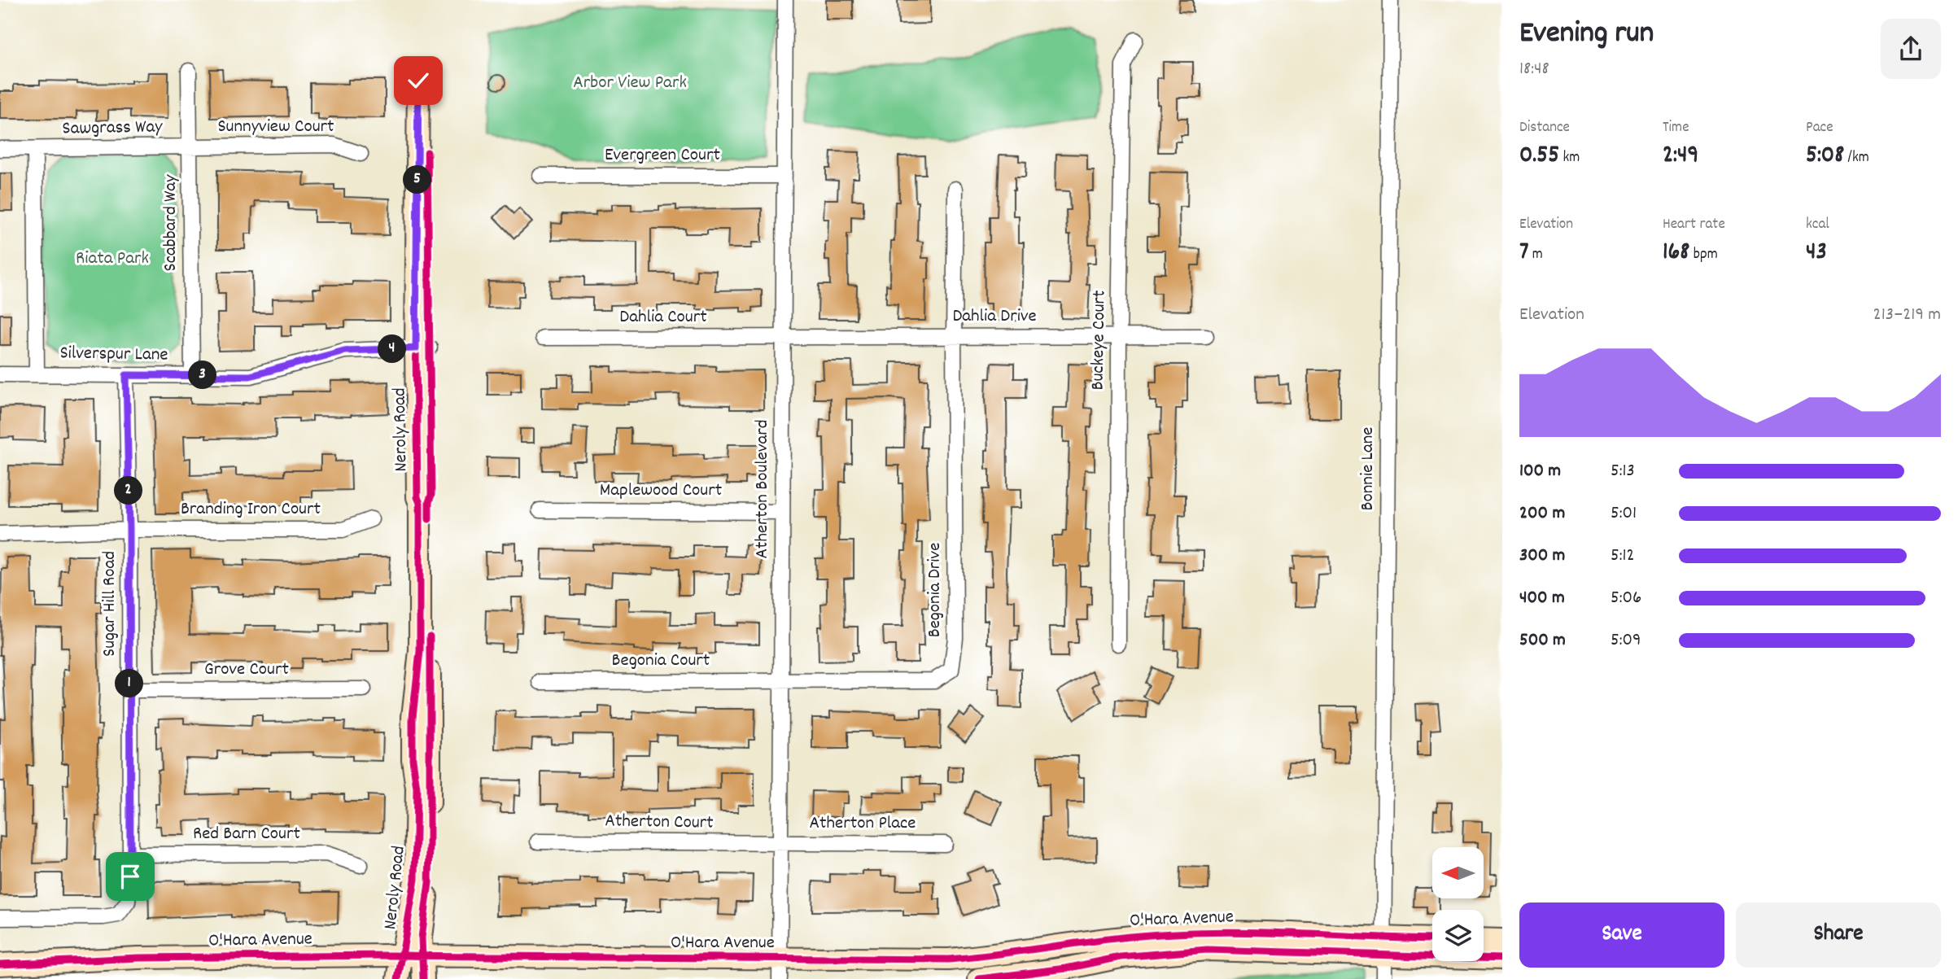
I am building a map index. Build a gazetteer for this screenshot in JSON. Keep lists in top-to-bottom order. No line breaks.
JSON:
{"streets":{"main road":["Neroly Road","O'Hara Avenue"],"street":["Sunnyview Court","Sawgrass Way","Evergreen Court","Scabbard Way","Dahlia Drive","Dahlia Court","Buckeye Court","Silverspur Lane","Bonnie Lane","Atherton Boulevard","Maplewood Court","Branding Iron Court","Begonia Drive","Sugar Hill Road","Begonia Court","Grove Court","Atherton Court","Atherton Place","Red Barn Court"]},"crossings":[["Sunnyview Court","Sawgrass Way"],["Sunnyview Court","Scabbard Way"],["Sawgrass Way","Scabbard Way"],["Evergreen Court","Atherton Boulevard"],["Scabbard Way","Silverspur Lane"],["Dahlia Drive","Dahlia Court"],["Dahlia Drive","Buckeye Court"],["Dahlia Drive","Atherton Boulevard"],["Dahlia Drive","Begonia Drive"],["Dahlia Court","Atherton Boulevard"],["Silverspur Lane","Neroly Road"],["Silverspur Lane","Sugar Hill Road"],["Neroly Road","O'Hara Avenue"],["Bonnie Lane","O'Hara Avenue"],["Atherton Boulevard","Maplewood Court"],["Atherton Boulevard","Begonia Drive"],["Atherton Boulevard","Begonia Court"],["Atherton Boulevard","Atherton Court"],["Atherton Boulevard","Atherton Place"],["Atherton Boulevard","O'Hara Avenue"],["Branding Iron Court","Sugar Hill Road"],["Begonia Drive","Begonia Court"],["Sugar Hill Road","Grove Court"],["Sugar Hill Road","Red Barn Court"],["Atherton Court","Atherton Place"]],"parks":["Arbor View Park","Riata Park"],"north":"left","page":{"heading":["Evening run","18:48"],"stats":[["Distance","0.55 km"],["Time","2:49"],["Pace","5:08 /km"],["Elevation","7 m"],["Heart rate","168 bpm"],["kcal","43"]],"pins":["5","4","3","2","1"],"chart":["Elevation","213–219 m"],"list":[{"name":"100 m","note":"5:13"},{"name":"200 m","note":"5:01"},{"name":"300 m","note":"5:12"},{"name":"400 m","note":"5:06"},{"name":"500 m","note":"5:09"}],"buttons":["Save","Share"]}}
